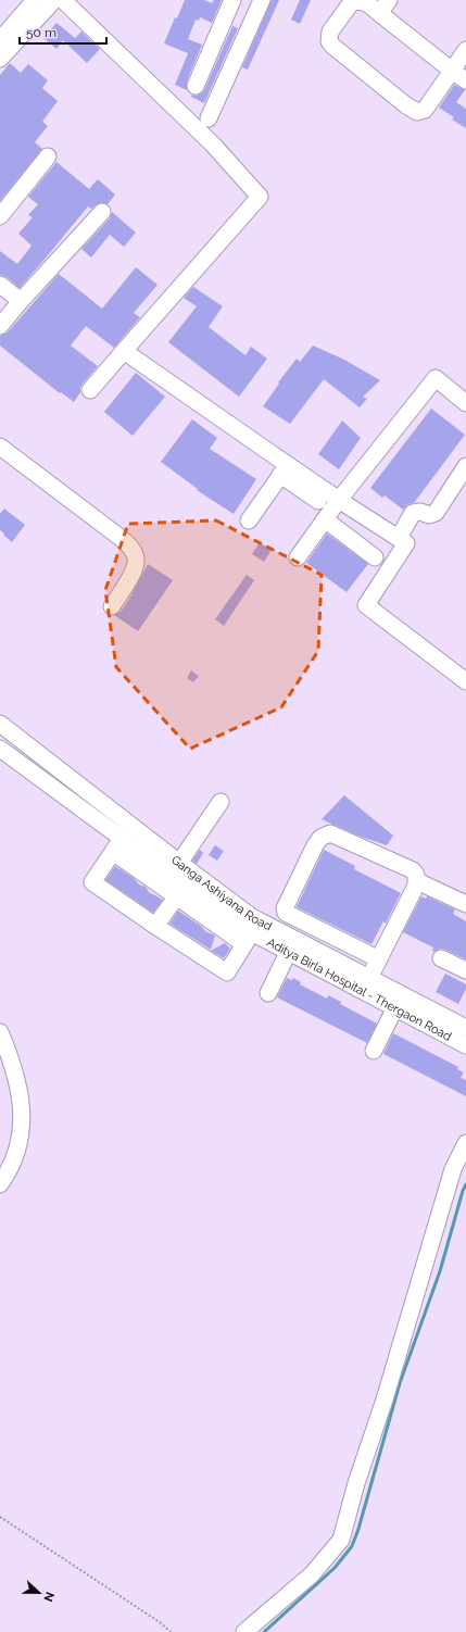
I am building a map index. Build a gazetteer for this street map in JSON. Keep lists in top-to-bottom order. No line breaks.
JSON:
{"streets":{"street":["Ganga Ashiyana Road","Aditya Birla Hospital - Thergaon Road"]},"crossings":[["Ganga Ashiyana Road","Aditya Birla Hospital - Thergaon Road"]],"scale_bar":"50 m","north":"right"}
